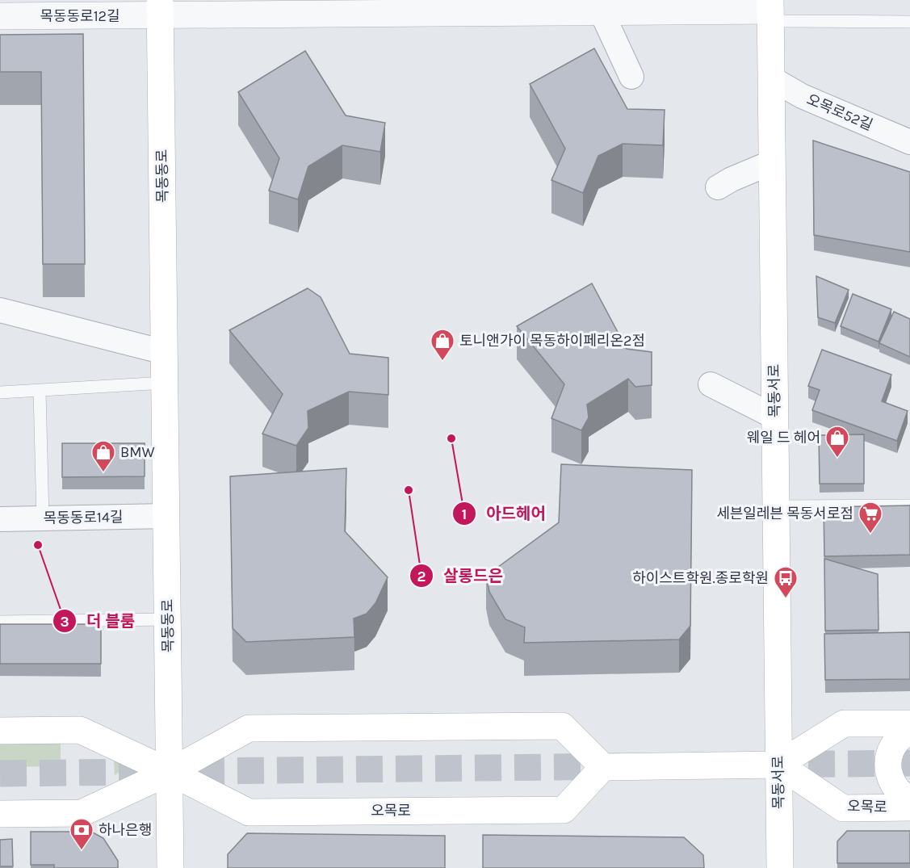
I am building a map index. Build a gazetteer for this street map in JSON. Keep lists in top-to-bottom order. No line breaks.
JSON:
{"streets":{"main road":["목동동로","목동서로","오목로"],"street":["목동동로12길","오목로52길","목동동로14길"]},"crossings":[["목동동로12길","목동동로"],["목동동로12길","목동서로"],["오목로52길","목동서로"],["목동동로","목동동로14길"],["목동동로","오목로"],["목동서로","오목로"]],"places":{"shop":["토니앤가이 목동하이페리온2점","웨일 드 헤어","BMW"],"other":["아드헤어","살롱드은","더 블룸"],"supermarket":["세븐일레븐 목동서로점"],"bus stop":["하이스트학원.종로학원"],"bank":["하나은행"]}}
